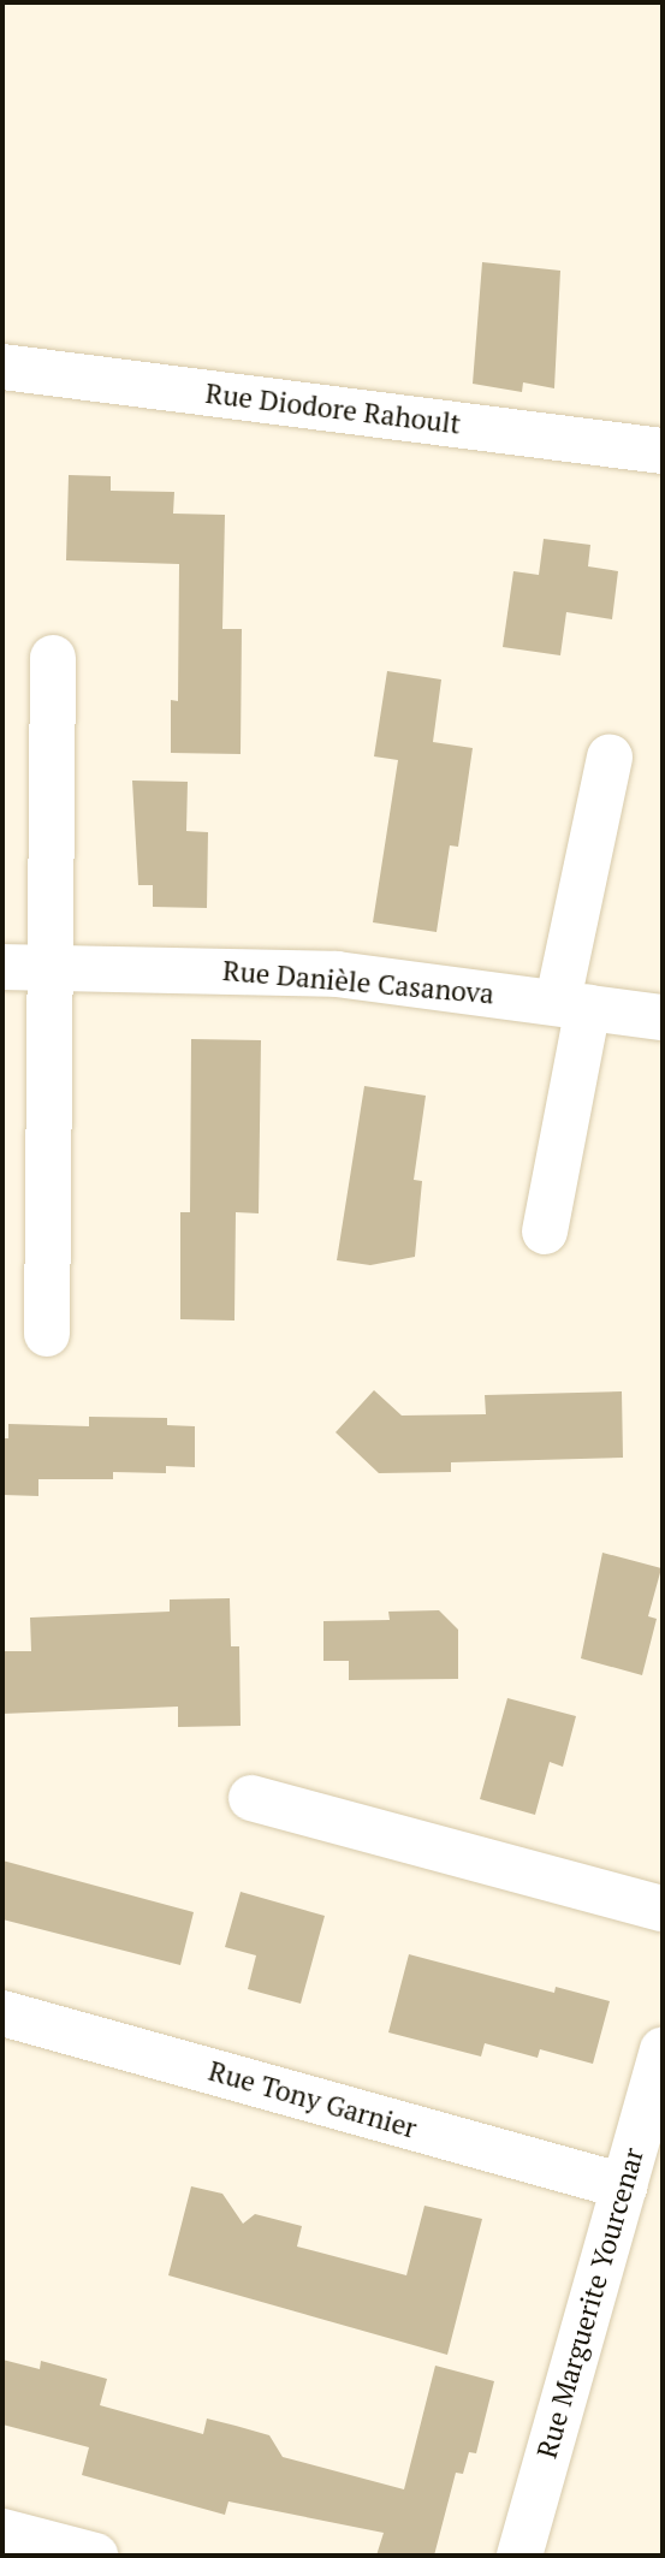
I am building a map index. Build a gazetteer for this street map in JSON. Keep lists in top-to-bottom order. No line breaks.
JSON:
{"streets":{"street":["Rue Diodore Rahoult","Rue Danièle Casanova","Rue Tony Garnier","Rue Marguerite Yourcenar"]},"crossings":[["Rue Tony Garnier","Rue Marguerite Yourcenar"]]}
